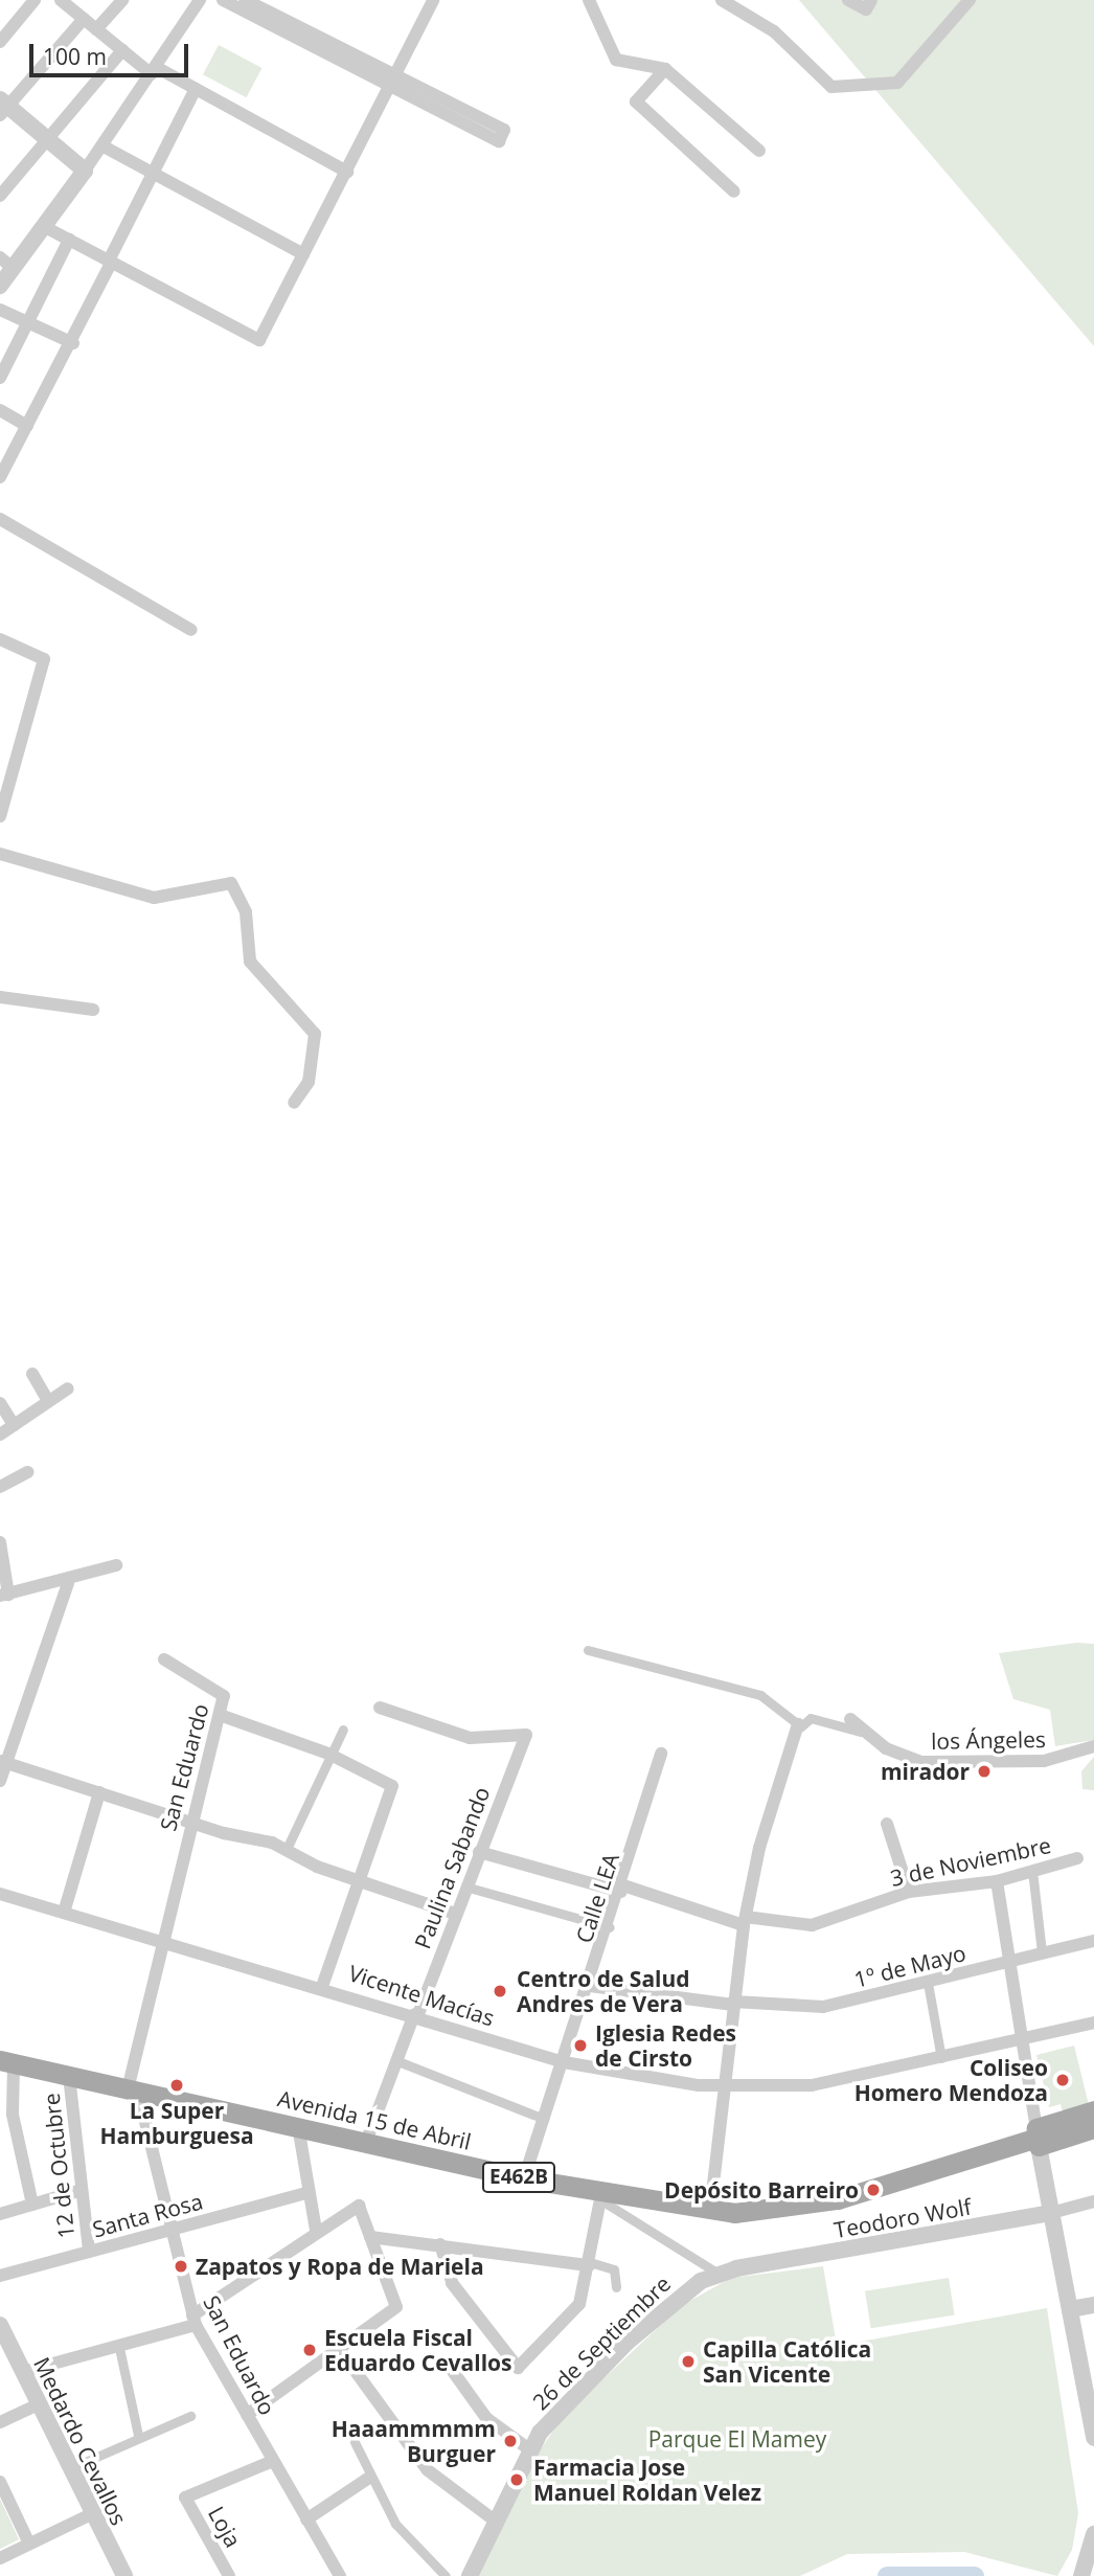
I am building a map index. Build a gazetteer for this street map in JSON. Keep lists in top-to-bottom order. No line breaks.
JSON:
{"streets":{"main road":["Avenida 15 de Abril","E462B"],"street":["los Ángeles","San Eduardo","3 de Noviembre","Paulina Sabando","Calle LEA","1º de Mayo","Vicente Macías","12 de Octubre","Santa Rosa","Teodoro Wolf","26 de Septiembre","Medardo Cevallos","Loja"]},"crossings":[["San Eduardo","Vicente Macías"],["San Eduardo","Avenida 15 de Abril"],["San Eduardo","Santa Rosa"],["San Eduardo","Loja"],["3 de Noviembre","Paulina Sabando"],["3 de Noviembre","Calle LEA"],["Paulina Sabando","Vicente Macías"],["Paulina Sabando","Avenida 15 de Abril"],["Calle LEA","1º de Mayo"],["Calle LEA","Vicente Macías"],["Calle LEA","Avenida 15 de Abril"],["Avenida 15 de Abril","12 de Octubre"],["12 de Octubre","Santa Rosa"],["Teodoro Wolf","26 de Septiembre"]],"parks":["Parque El Mamey"],"places":["mirador","Centro de Salud Andres de Vera","Iglesia Redes de Cirsto","Coliseo Homero Mendoza","La Super Hamburguesa","Depósito Barreiro","Zapatos y Ropa de Mariela","Escuela Fiscal Eduardo Cevallos","Capilla Católica San Vicente","Haaammmmm Burguer","Farmacia Jose Manuel Roldan Velez"],"scale_bar":"100 m"}
